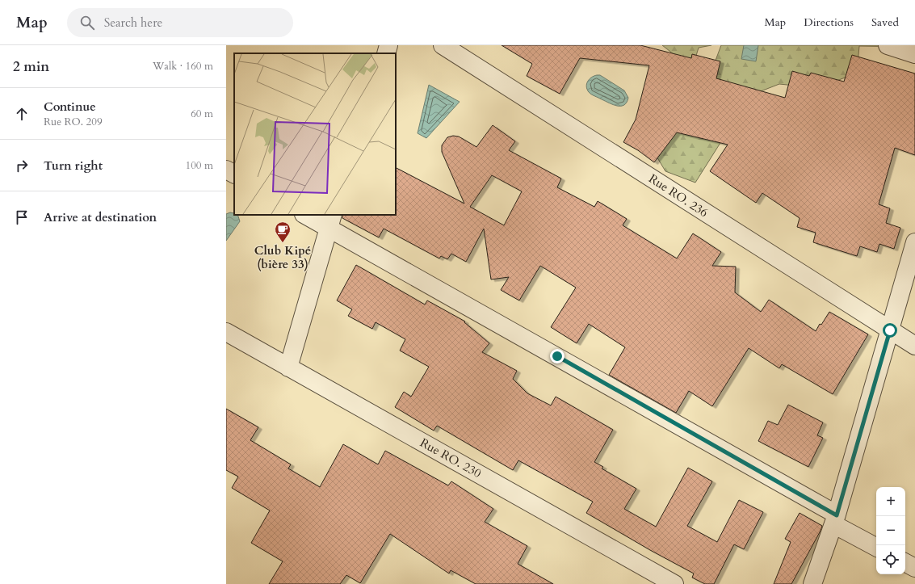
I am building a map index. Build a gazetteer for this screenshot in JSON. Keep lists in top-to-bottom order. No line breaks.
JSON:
{"streets":{"street":["Rue RO. 236","Rue RO. 230"]},"places":{"cafe":["Club Kipé (bière 33)"]},"page":{"header":"Map","search":"Search here","nav":["Map","Directions","Saved"],"heading":["2 min","Walk · 160 m"],"list":[["Continue","Rue RO. 209","60 m"],["Turn right","100 m"],"Arrive at destination"],"map_buttons":["+","−"]}}
